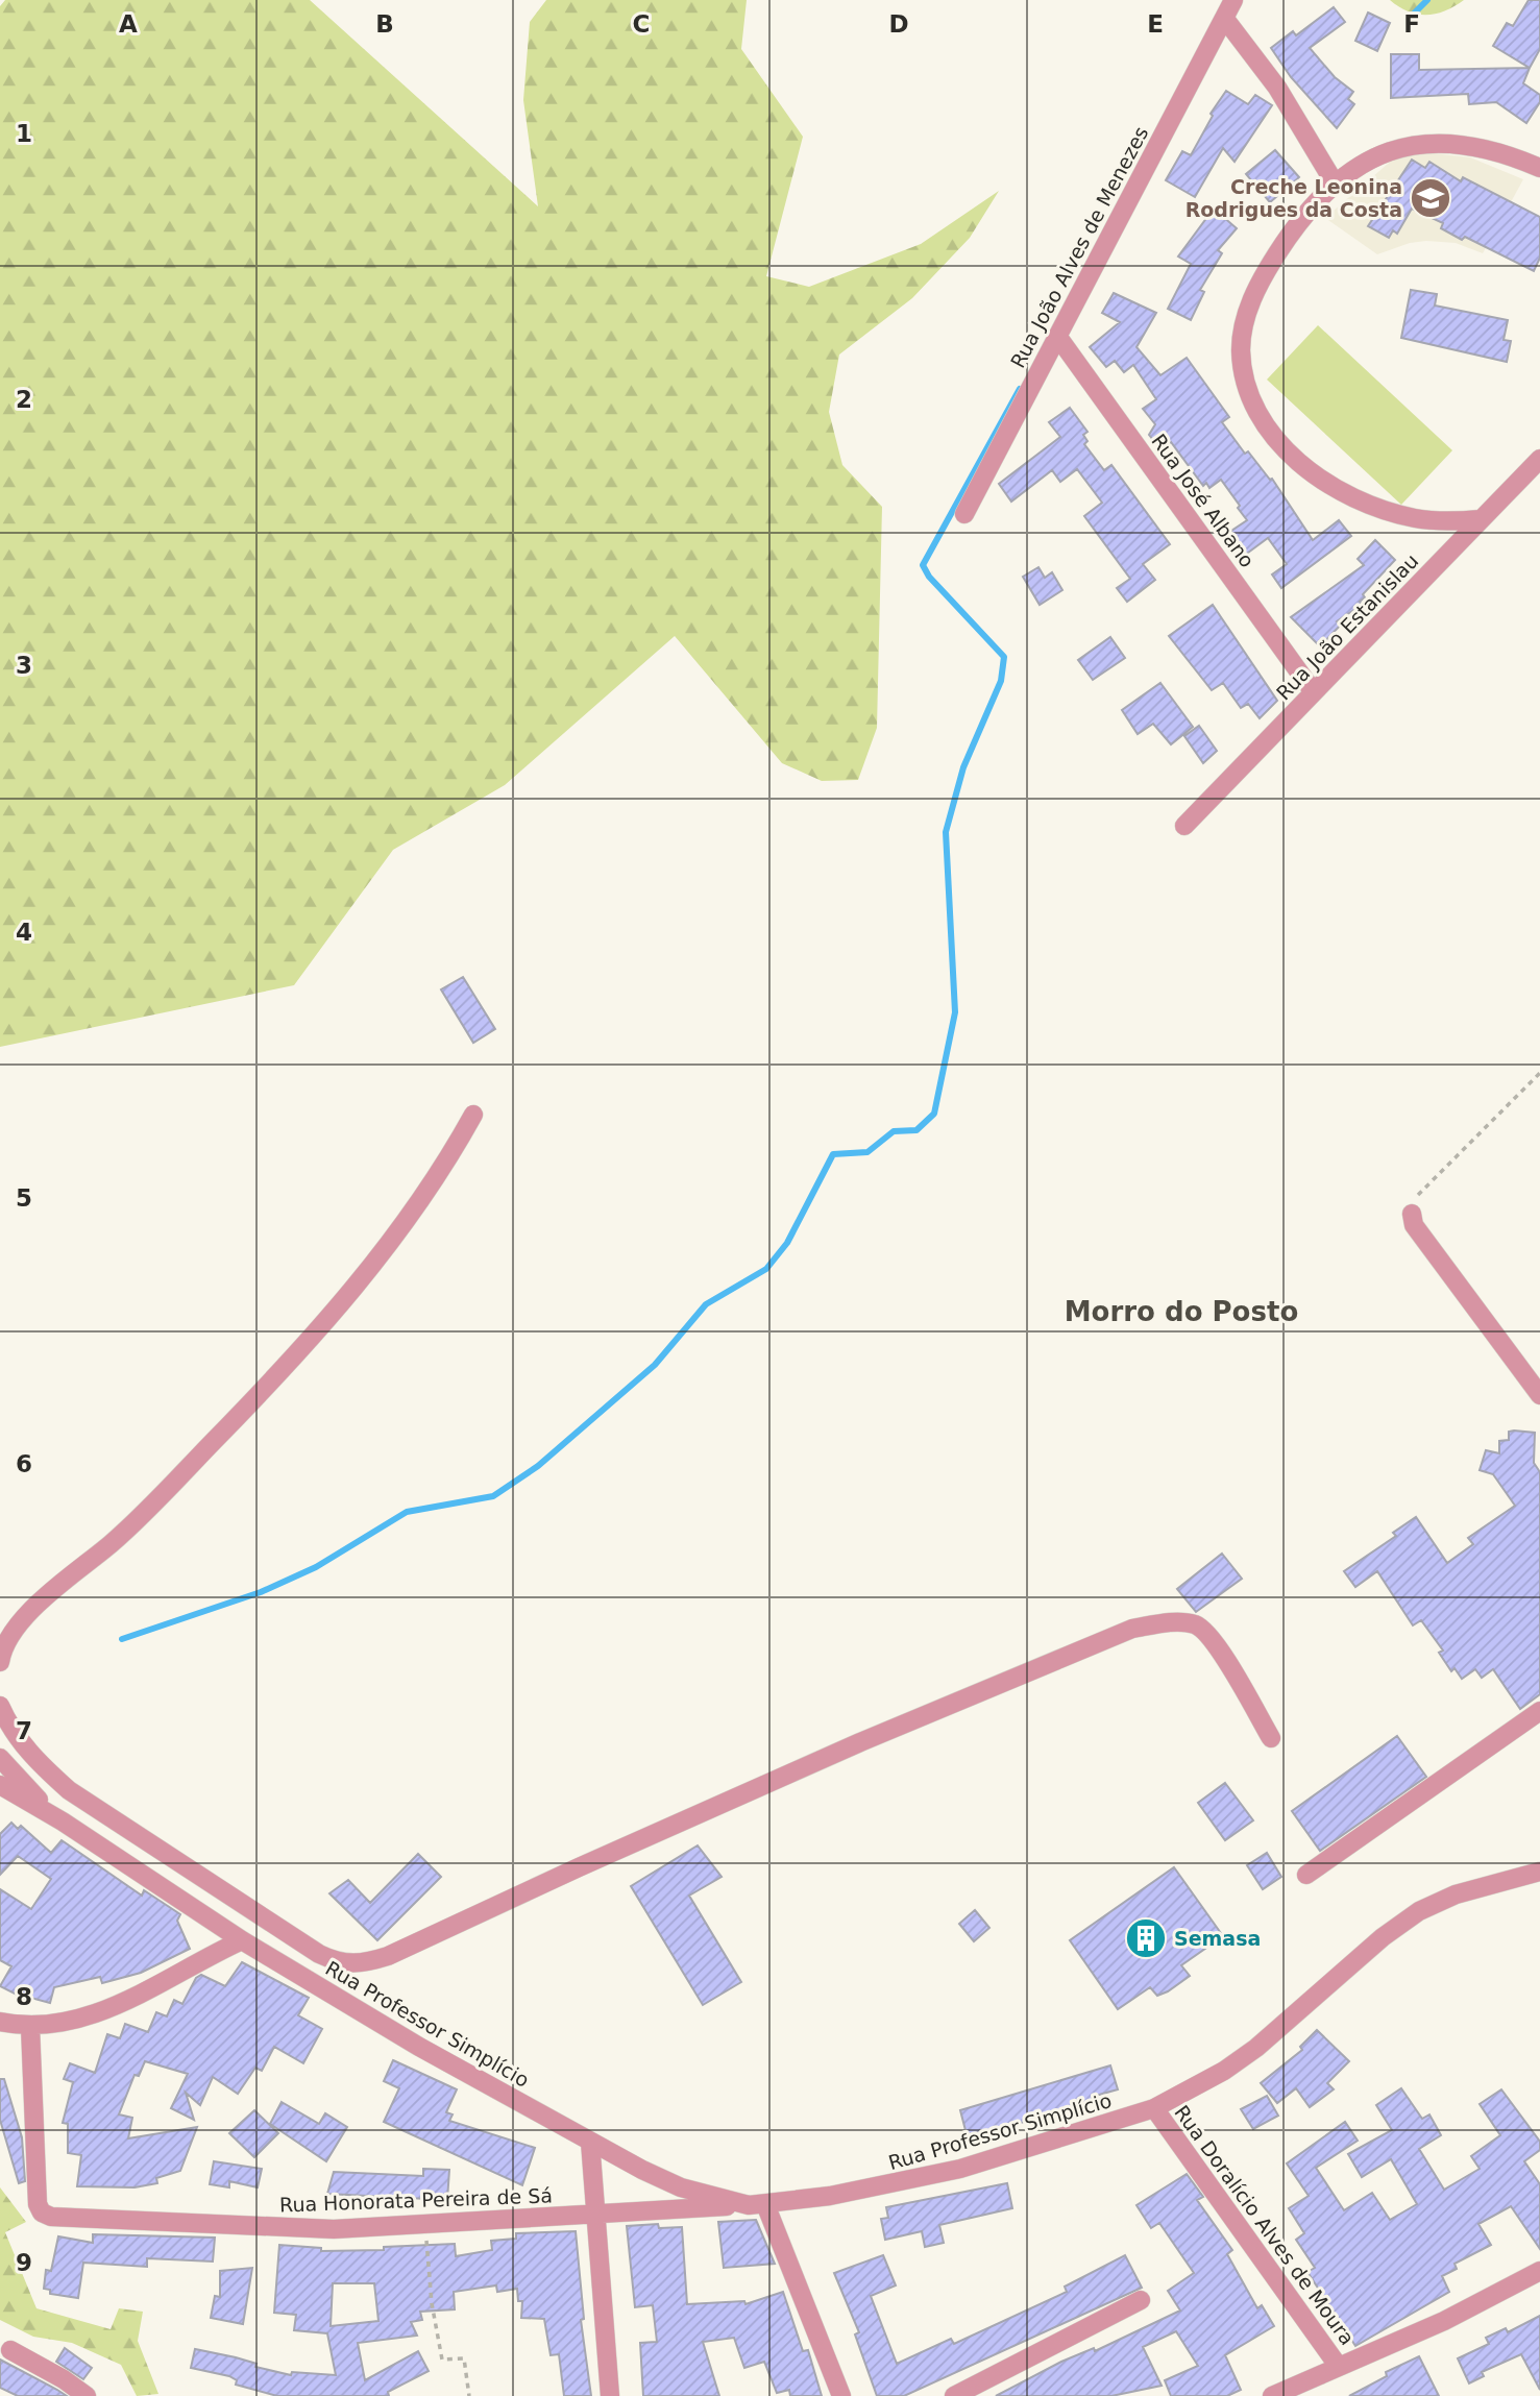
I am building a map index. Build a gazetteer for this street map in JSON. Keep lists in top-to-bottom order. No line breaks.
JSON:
{"streets":{"street":["Rua João Alves de Menezes","Rua José Albano","Rua João Estanislau","Rua Professor Simplício","Rua Honorata Pereira de Sá","Rua Doralício Alves de Moura"]},"crossings":[["Rua João Alves de Menezes","Rua José Albano"],["Rua José Albano","Rua João Estanislau"],["Rua Professor Simplício","Rua Honorata Pereira de Sá"],["Rua Professor Simplício","Rua Doralício Alves de Moura"]],"districts":["Morro do Posto"],"places":{"school or university":["Creche Leonina Rodrigues da Costa"],"building":["Semasa"]},"grid":{"columns":["A","B","C","D","E","F"],"rows":["1","2","3","4","5","6","7","8","9"]}}
